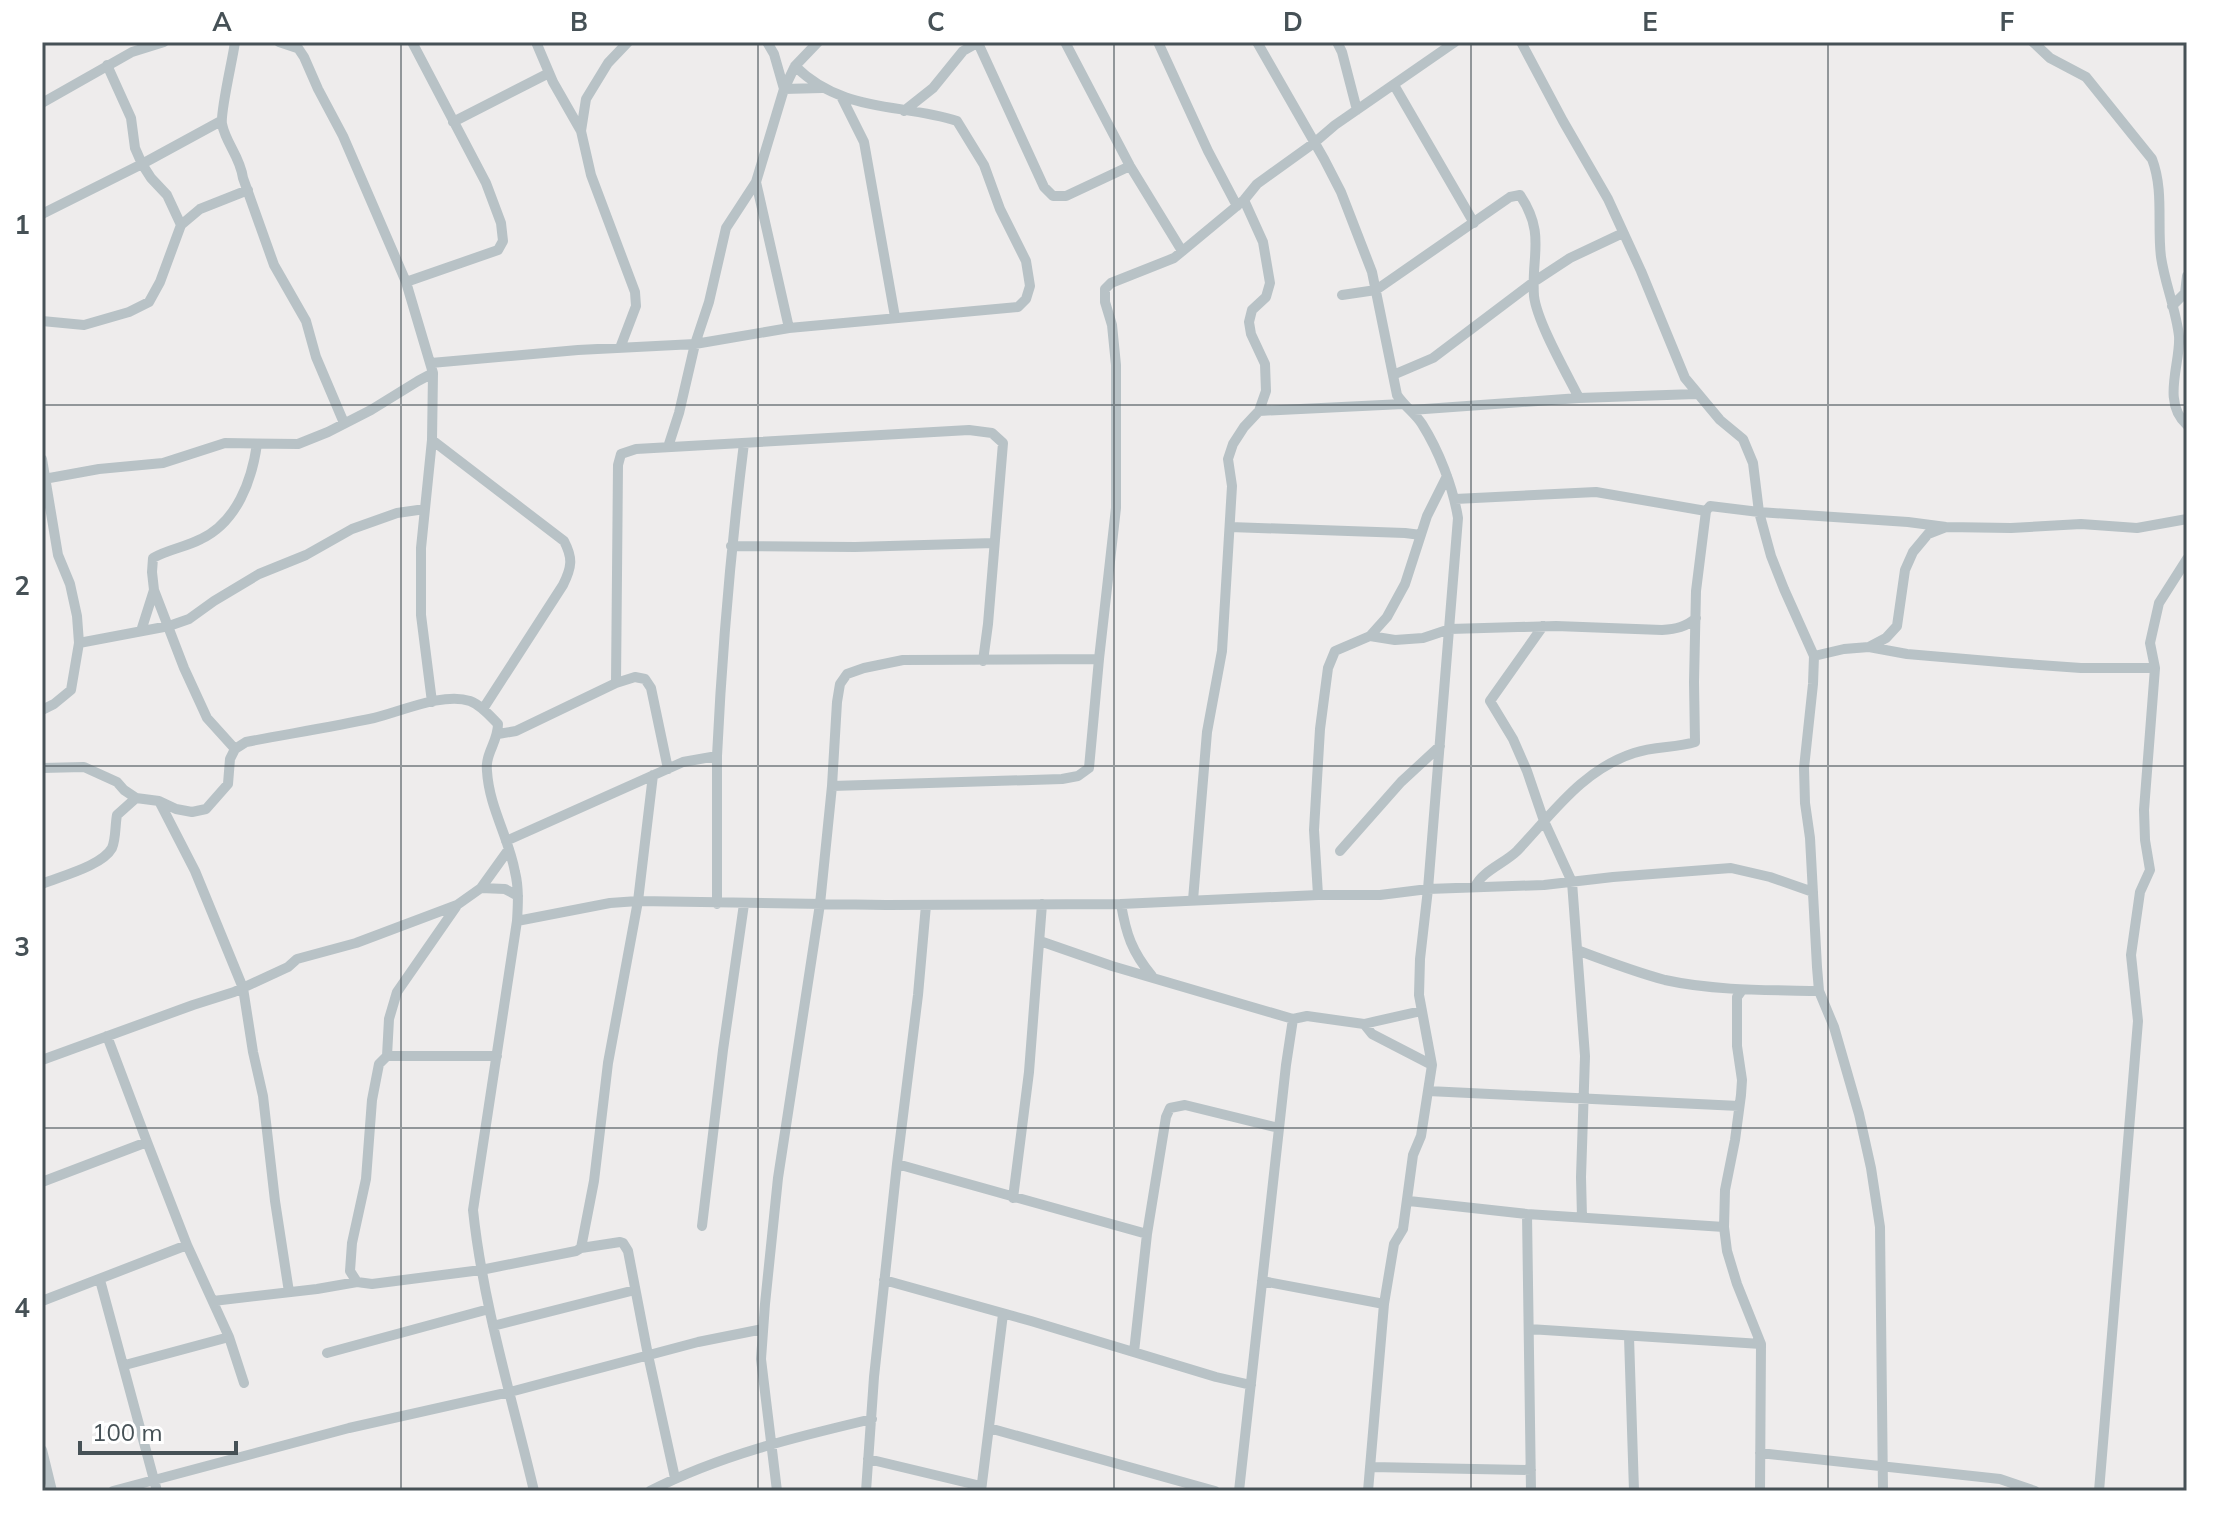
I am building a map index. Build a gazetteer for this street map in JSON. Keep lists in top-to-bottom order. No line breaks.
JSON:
{"scale_bar":"100 m","grid":{"columns":["A","B","C","D","E","F"],"rows":["1","2","3","4"]}}
